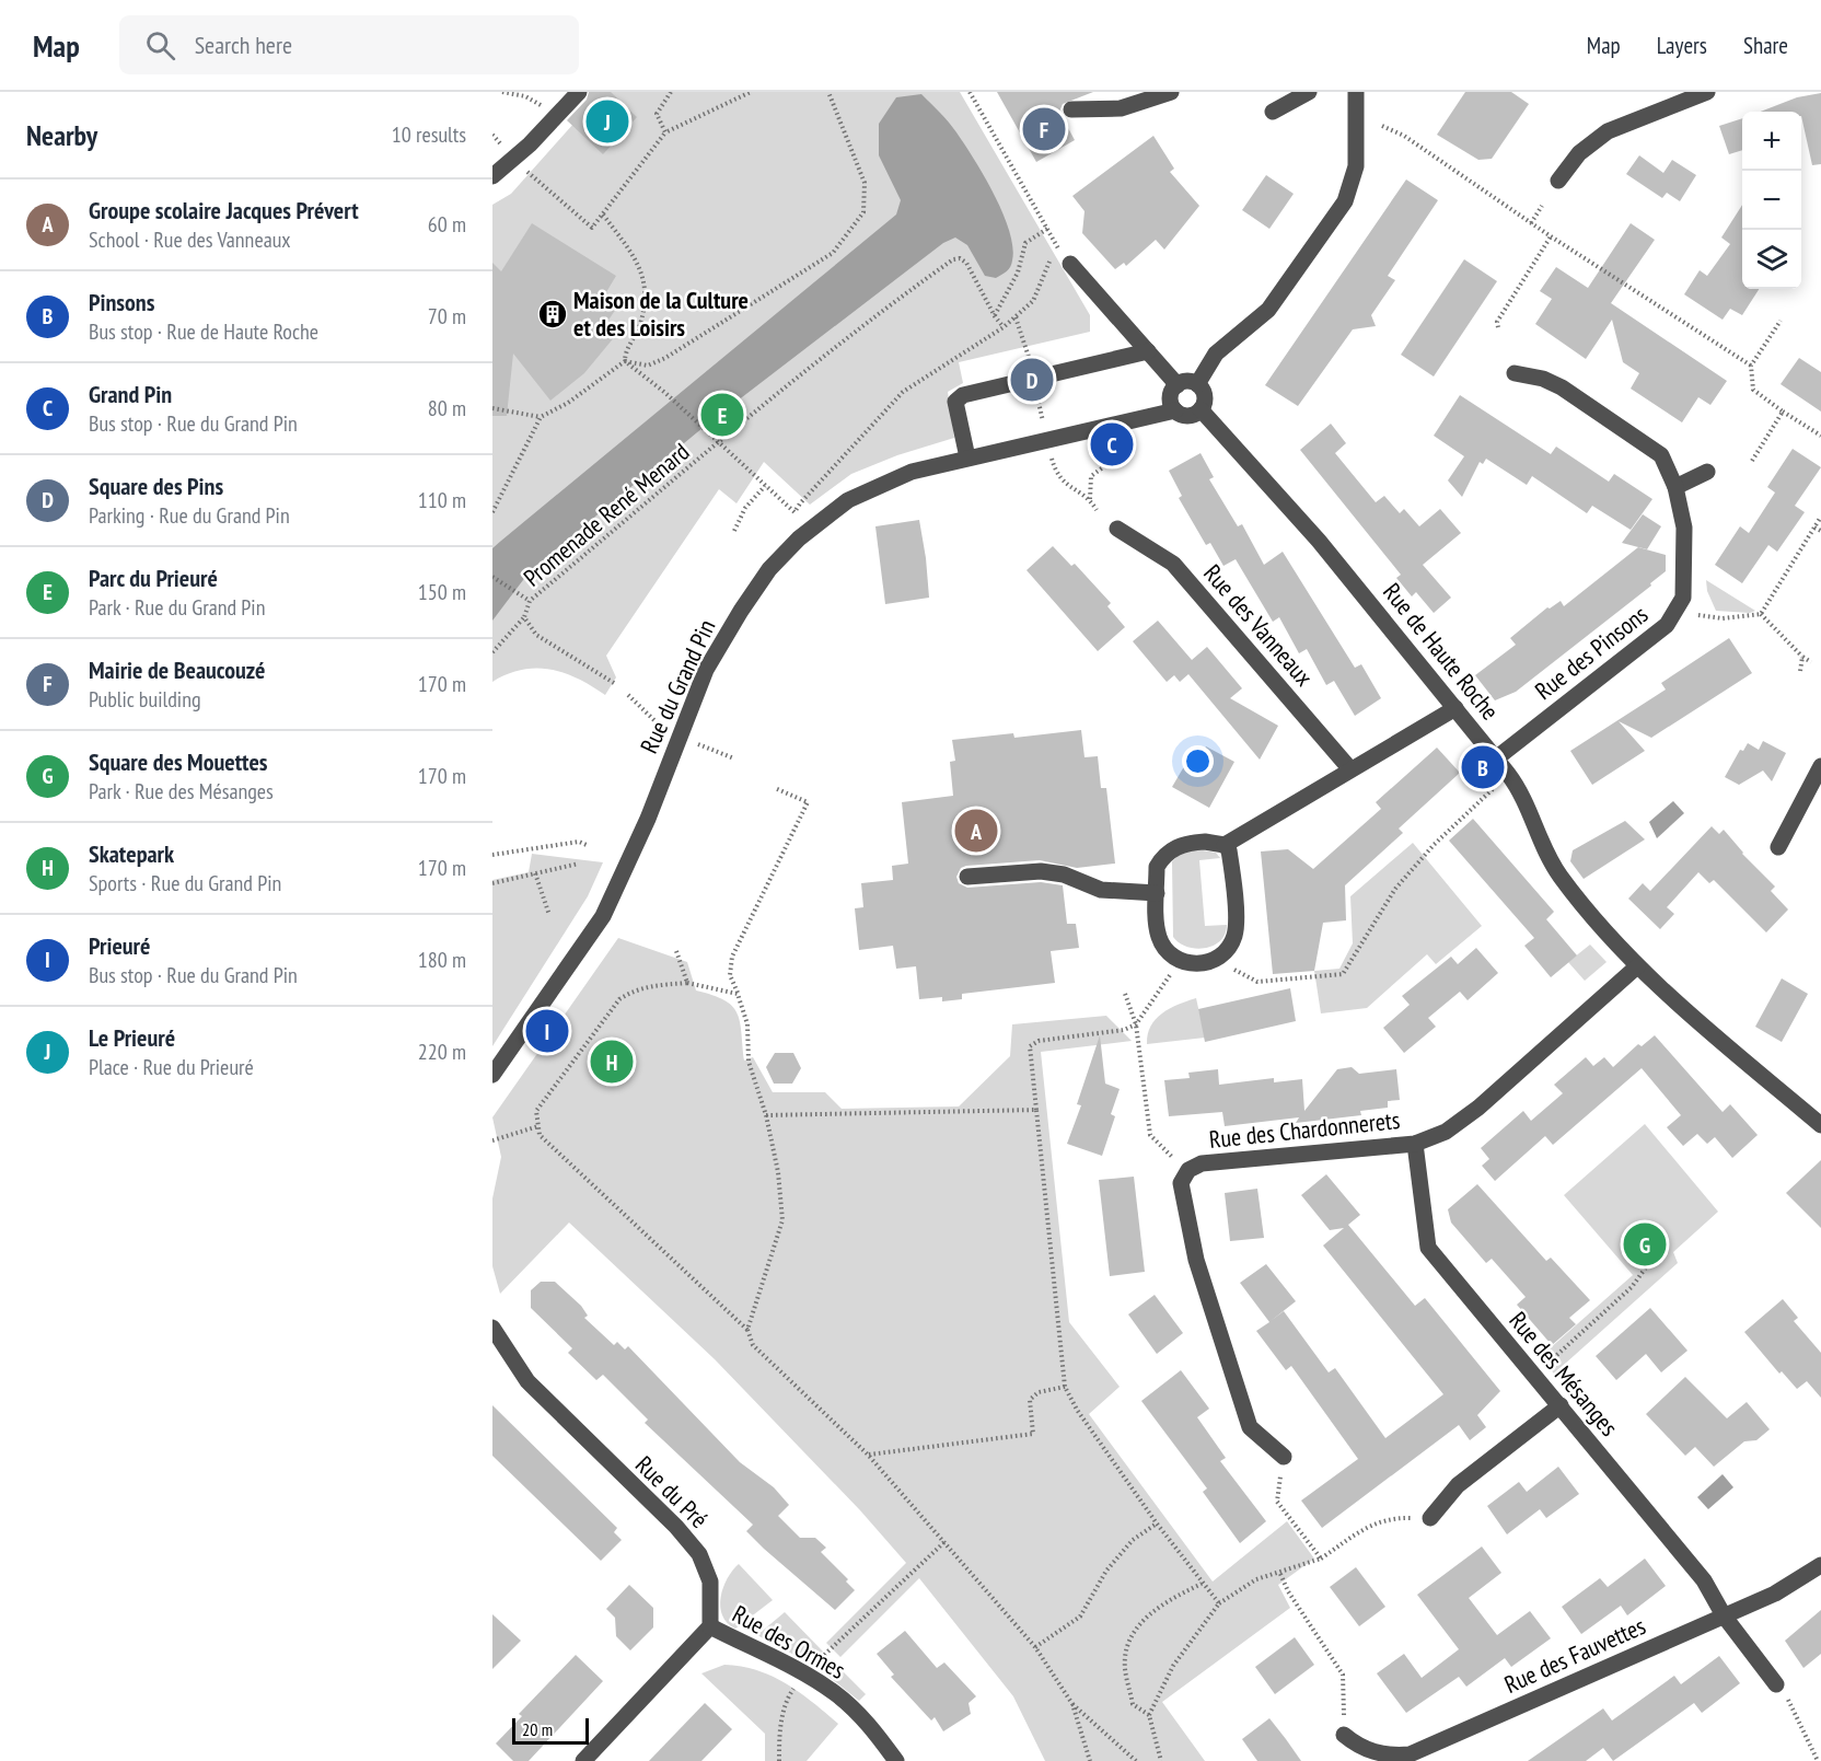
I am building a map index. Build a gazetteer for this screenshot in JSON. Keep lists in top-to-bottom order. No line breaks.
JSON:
{"streets":{"street":["Rue des Vanneaux","Rue de Haute Roche","Rue des Pinsons","Rue du Grand Pin","Rue des Chardonnerets","Rue des Mésanges","Rue du Pré","Rue des Ormes","Rue des Fauvettes"],"path":["Promenade René Menard"]},"crossings":[["Rue de Haute Roche","Rue des Pinsons"],["Rue de Haute Roche","Rue du Grand Pin"],["Rue de Haute Roche","Rue des Chardonnerets"],["Rue des Chardonnerets","Rue des Mésanges"],["Rue des Mésanges","Rue des Fauvettes"],["Rue du Pré","Rue des Ormes"]],"places":{"building":["Maison de la Culture et des Loisirs"]},"scale_bar":"20 m","page":{"header":"Map","search":"Search here","nav":["Map","Layers","Share"],"heading":["Nearby","10 results"],"pins":["J","F","D","E","C","B","A","I","H","G"],"map_buttons":["+","−"],"list":[{"mark":"A","name":"Groupe scolaire Jacques Prévert","note":"School · Rue des Vanneaux","value":"60 m"},{"mark":"B","name":"Pinsons","note":"Bus stop · Rue de Haute Roche","value":"70 m"},{"mark":"C","name":"Grand Pin","note":"Bus stop · Rue du Grand Pin","value":"80 m"},{"mark":"D","name":"Square des Pins","note":"Parking · Rue du Grand Pin","value":"110 m"},{"mark":"E","name":"Parc du Prieuré","note":"Park · Rue du Grand Pin","value":"150 m"},{"mark":"F","name":"Mairie de Beaucouzé","note":"Public building","value":"170 m"},{"mark":"G","name":"Square des Mouettes","note":"Park · Rue des Mésanges","value":"170 m"},{"mark":"H","name":"Skatepark","note":"Sports · Rue du Grand Pin","value":"170 m"},{"mark":"I","name":"Prieuré","note":"Bus stop · Rue du Grand Pin","value":"180 m"},{"mark":"J","name":"Le Prieuré","note":"Place · Rue du Prieuré","value":"220 m"}],"scale":"20 m"}}
